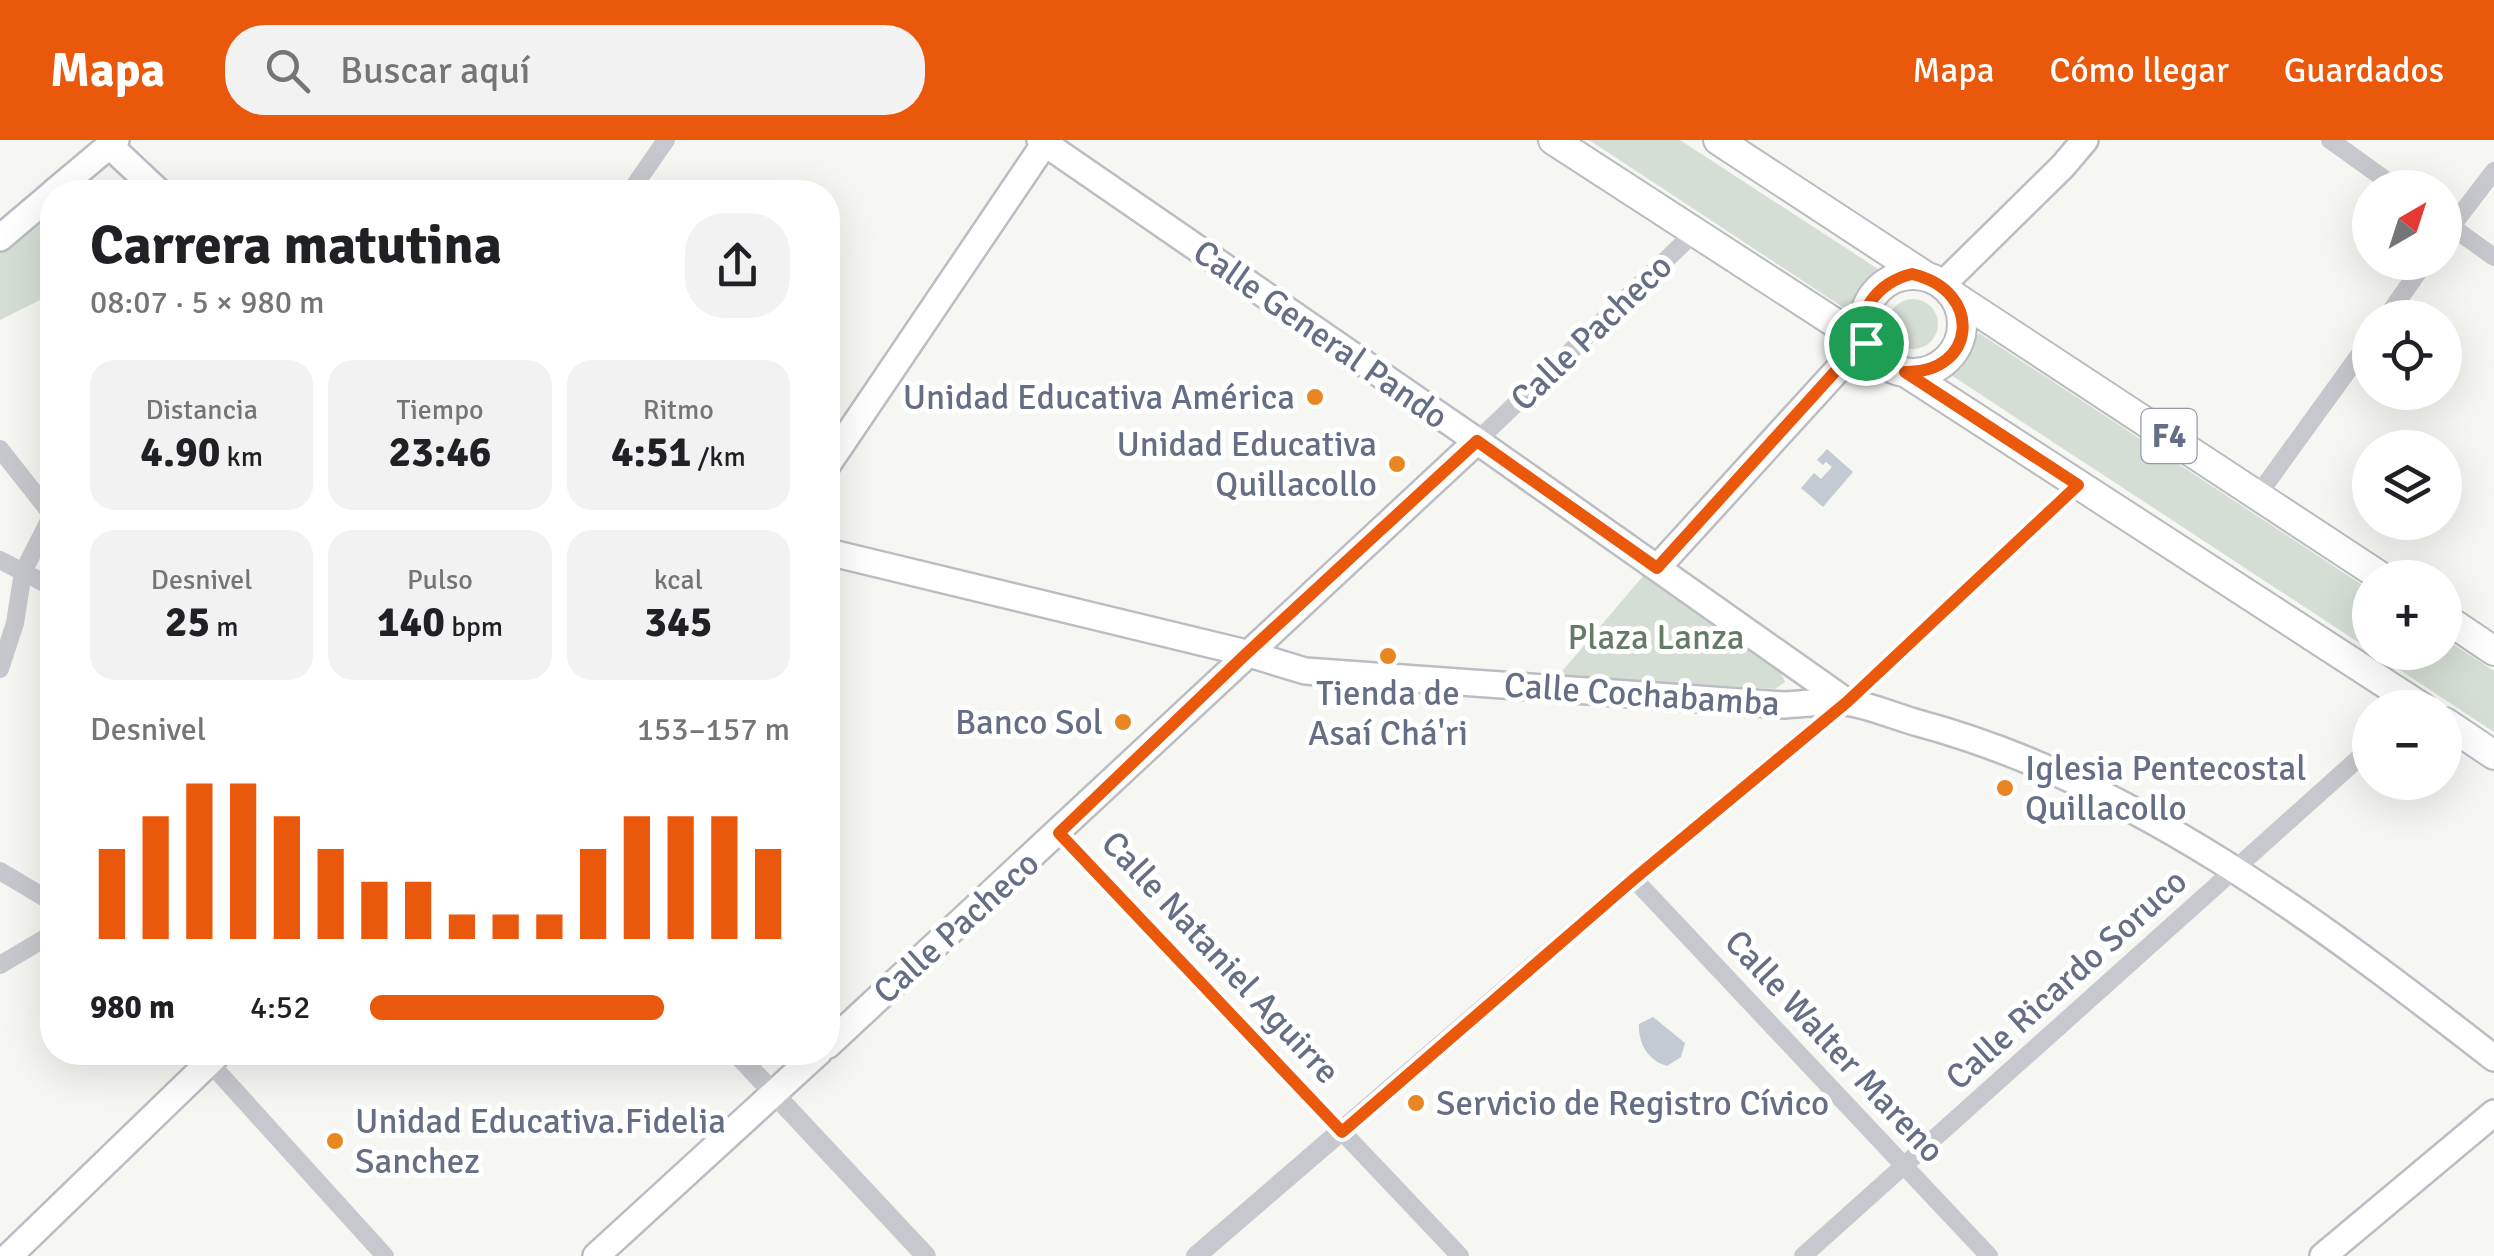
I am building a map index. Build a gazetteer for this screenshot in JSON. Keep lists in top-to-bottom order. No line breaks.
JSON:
{"streets":{"main road":["Calle Pacheco","Calle General Pando","F4","Calle Cochabamba"],"street":["Calle Nataniel Aguirre","Calle Ricardo Soruco","Calle Walter Mareno"]},"crossings":[["Calle Pacheco","Calle General Pando"],["Calle Pacheco","Calle Cochabamba"],["Calle Pacheco","Calle Nataniel Aguirre"],["Calle General Pando","Calle Cochabamba"],["Calle Cochabamba","Calle Ricardo Soruco"],["Calle Ricardo Soruco","Calle Walter Mareno"]],"parks":["Plaza Lanza"],"places":["Unidad Educativa América","Unidad Educativa Quillacollo","Tienda de Asaí Chá'ri","Banco Sol","Iglesia Pentecostal Quillacollo","Servicio de Registro Cívico","Unidad Educativa.Fidelia Sanchez"],"north":"top right","page":{"header":"Mapa","search":"Buscar aquí","nav":["Mapa","Cómo llegar","Guardados"],"map_buttons":["+","−"],"heading":["Carrera matutina","08:07 · 5 × 980 m"],"stats":[["Distancia","4.90 km"],["Tiempo","23:46"],["Ritmo","4:51 /km"],["Desnivel","25 m"],["Pulso","140 bpm"],["kcal","345"]],"chart":["Desnivel","153–157 m"],"list":[{"name":"980 m","note":"4:52"}]}}
